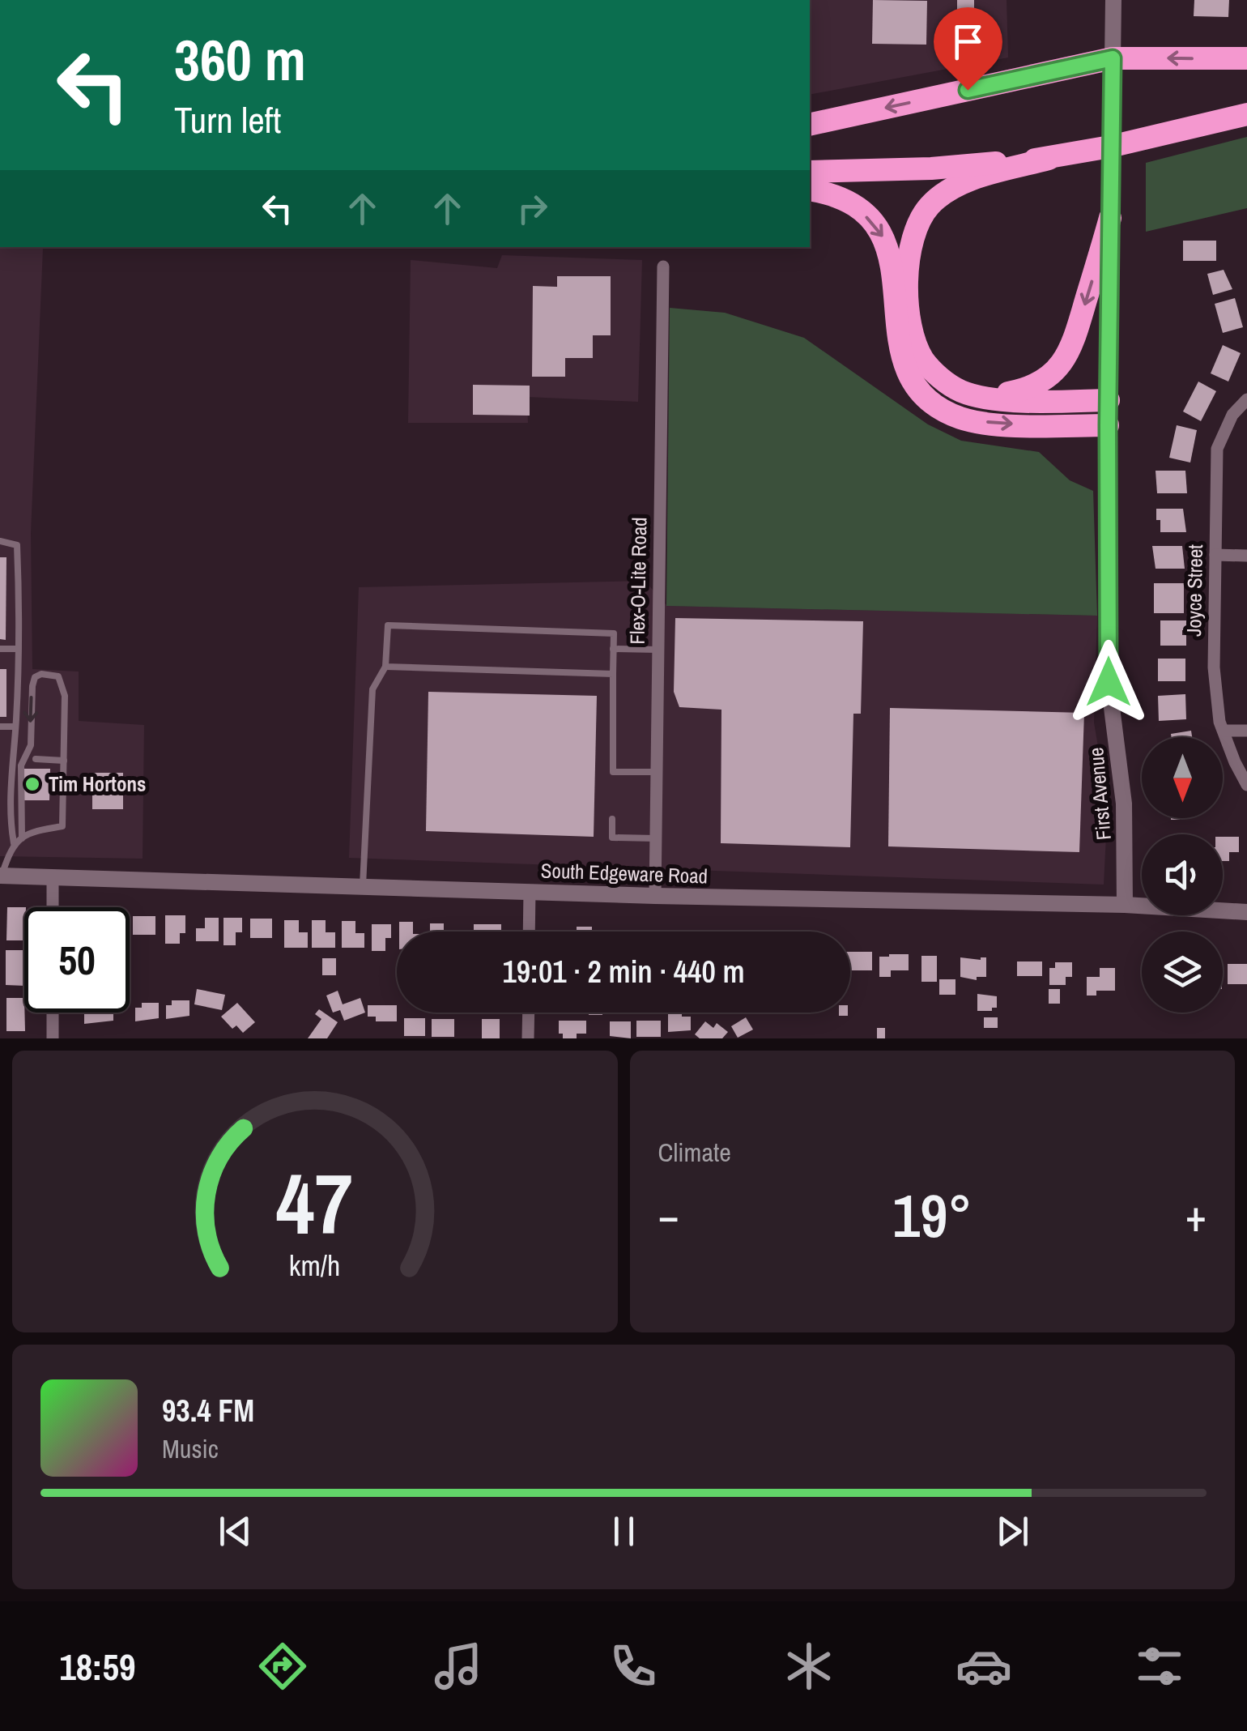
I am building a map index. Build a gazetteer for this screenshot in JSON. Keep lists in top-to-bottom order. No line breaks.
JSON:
{"streets":{"main road":["First Avenue","South Edgeware Road"],"street":["Flex-O-Lite Road","Joyce Street"]},"crossings":[["Flex-O-Lite Road","South Edgeware Road"],["First Avenue","South Edgeware Road"]],"places":["Tim Hortons"],"north":"bottom","page":{"turn":["360 m","Turn left"],"limit":"50","trip":"19:01 · 2 min · 440 m","tile":"Climate","heat":["−","19°","+"],"song":["93.4 FM","Music"],"tabs":"18:59","gauge":["47","km/h"]}}
